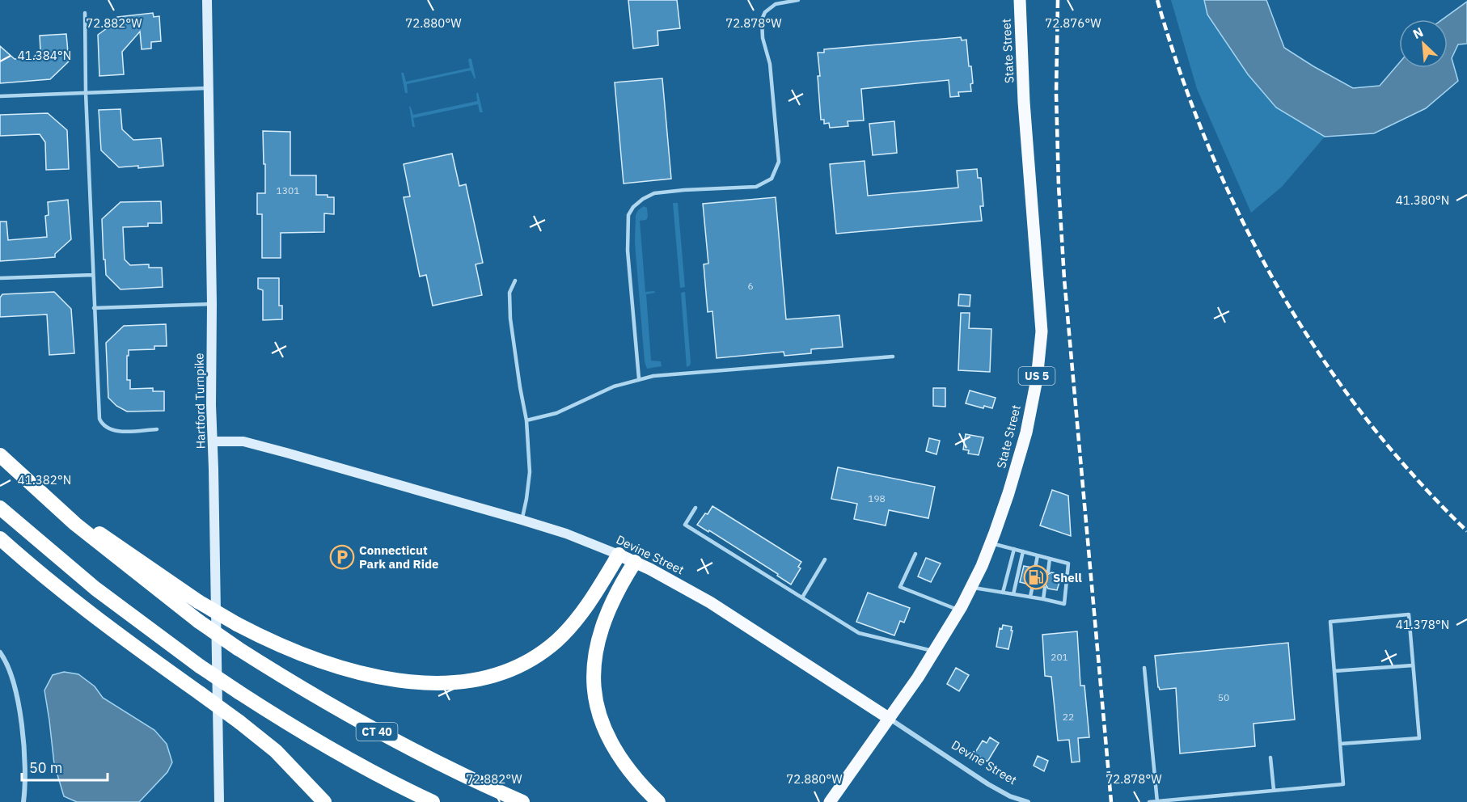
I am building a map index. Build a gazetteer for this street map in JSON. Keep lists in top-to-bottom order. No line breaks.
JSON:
{"streets":{"highway":["CT 40"],"main road":["State Street","US 5","Hartford Turnpike","Devine Street"]},"crossings":[["State Street","Devine Street"],["Hartford Turnpike","Devine Street"]],"places":{"parking":["Connecticut Park and Ride"],"fuel station":["Shell"]},"house_numbers":["1301","6","198","201","50","22"],"scale_bar":"50 m","north":"top left","coordinates":["72.882°W","72.880°W","72.878°W","72.876°W","41.384°N","41.380°N","41.382°N","41.378°N"]}
